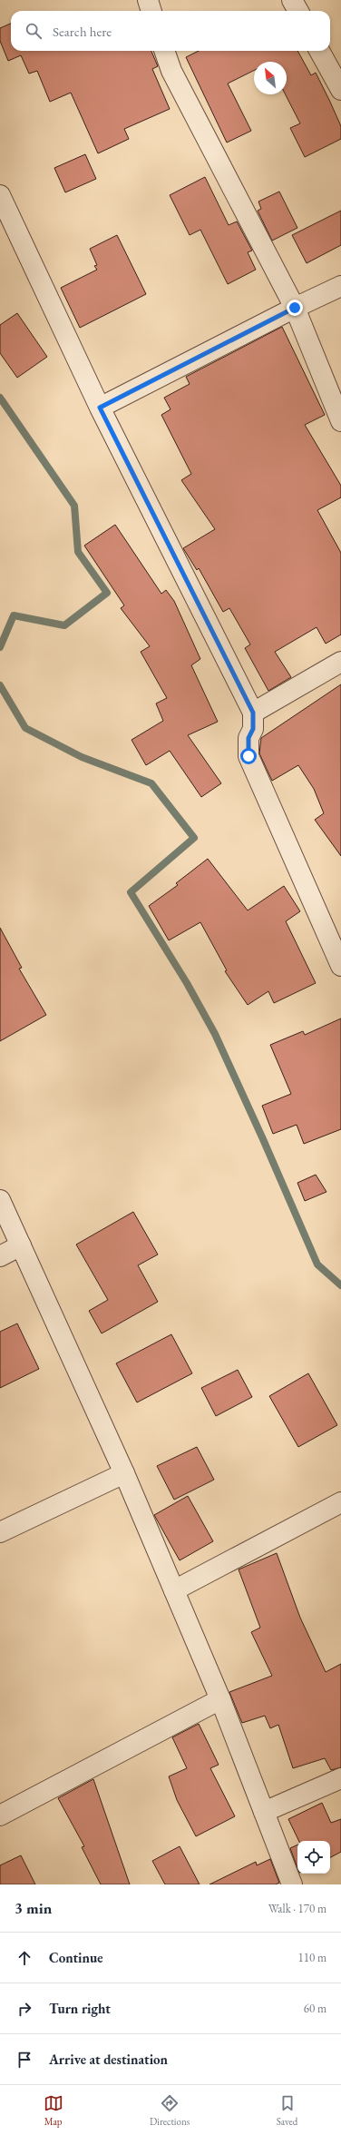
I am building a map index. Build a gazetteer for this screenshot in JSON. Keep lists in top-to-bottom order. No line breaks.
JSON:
{"north":"top left","page":{"search":"Search here","heading":["3 min","Walk · 170 m"],"list":[["Continue","110 m"],["Turn right","60 m"],"Arrive at destination"],"nav":["Map","Directions","Saved"]}}
